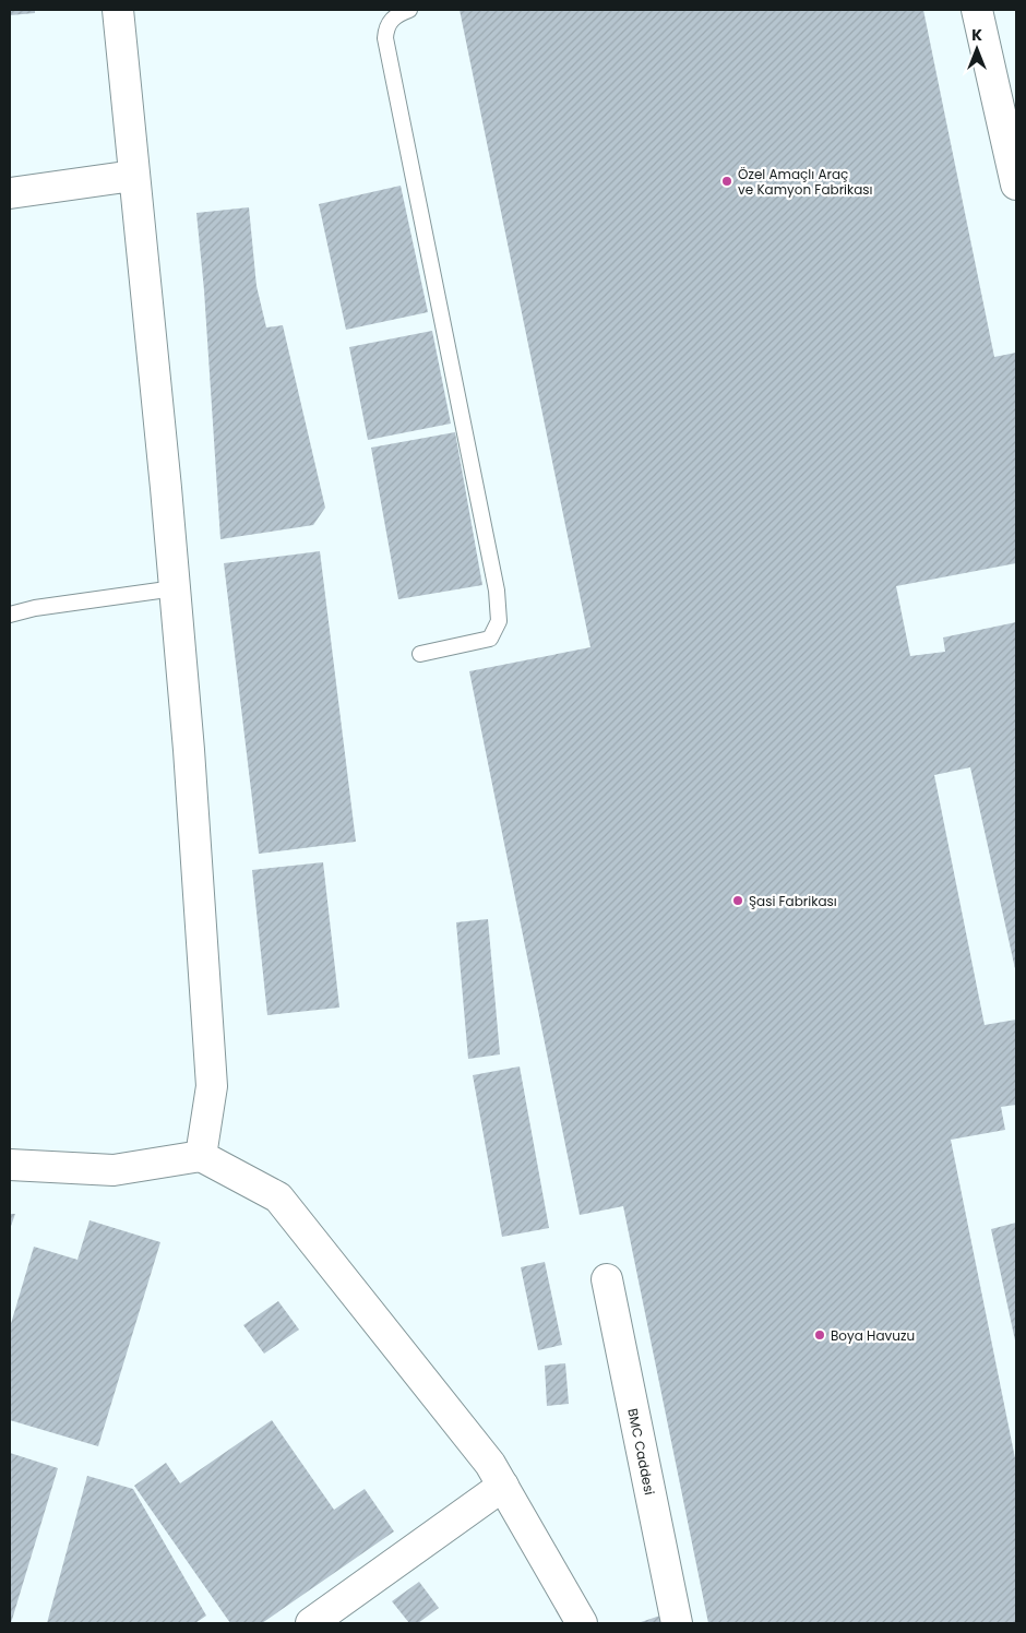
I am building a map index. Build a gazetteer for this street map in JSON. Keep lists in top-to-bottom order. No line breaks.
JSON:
{"streets":{"street":["BMC Caddesi"]},"places":["Özel Amaçlı Araç ve Kamyon Fabrikası","Şasi Fabrikası","Boya Havuzu"],"north":"top"}
